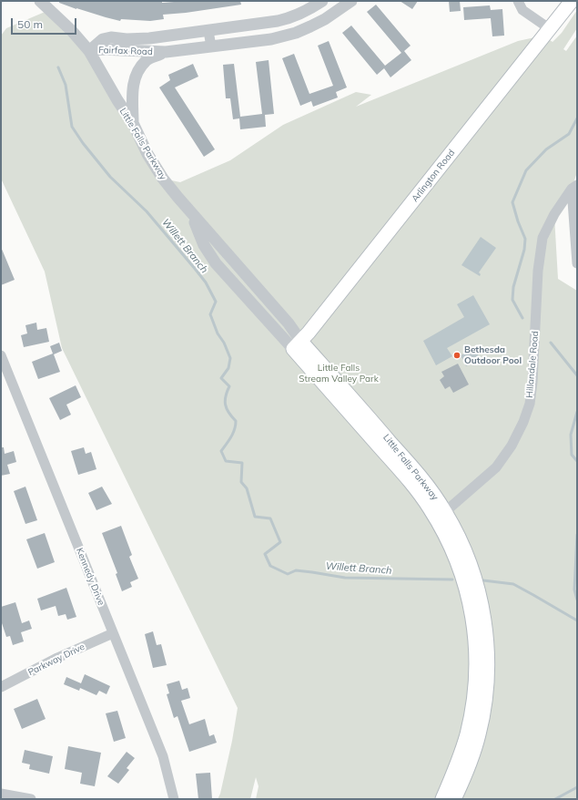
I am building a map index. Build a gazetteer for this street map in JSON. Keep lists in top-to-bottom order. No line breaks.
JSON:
{"streets":{"main road":["Little Falls Parkway","Arlington Road"],"street":["Fairfax Road","Hillandale Road","Kennedy Drive","Parkway Drive"]},"crossings":[["Fairfax Road","Little Falls Parkway"],["Little Falls Parkway","Arlington Road"],["Little Falls Parkway","Hillandale Road"],["Kennedy Drive","Parkway Drive"]],"water":["Willett Branch"],"parks":["Little Falls Stream Valley Park"],"places":["Bethesda Outdoor Pool"],"scale_bar":"50 m"}
